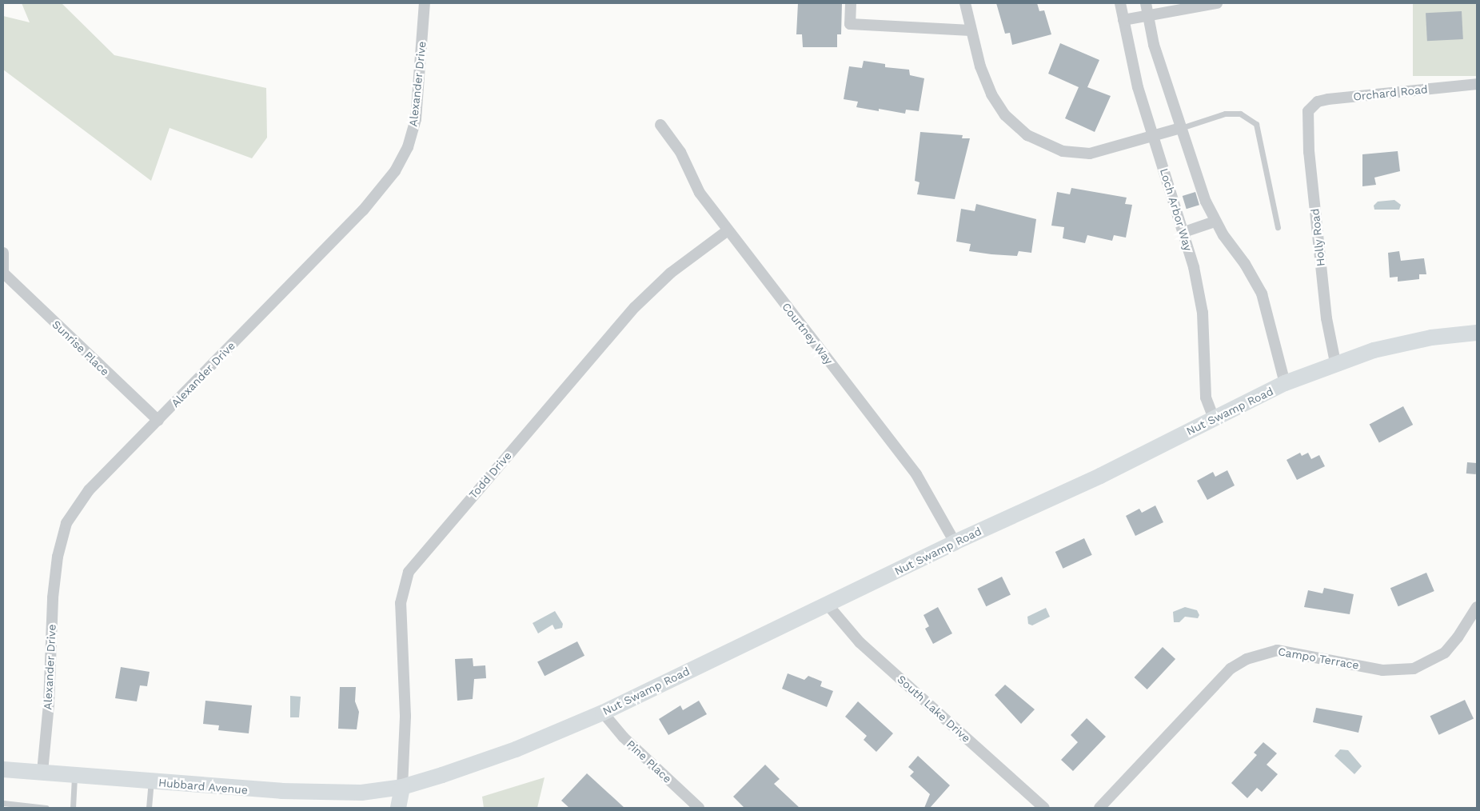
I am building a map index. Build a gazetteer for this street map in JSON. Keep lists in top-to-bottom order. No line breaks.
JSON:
{"streets":{"main road":["Nut Swamp Road","Hubbard Avenue"],"street":["Alexander Drive","Orchard Road","Loch Arbor Way","Holly Road","Courtney Way","Sunrise Place","Todd Drive","Campo Terrace","South Lake Drive","Pine Place"]},"crossings":[["Alexander Drive","Sunrise Place"],["Alexander Drive","Hubbard Avenue"],["Orchard Road","Holly Road"],["Loch Arbor Way","Nut Swamp Road"],["Holly Road","Nut Swamp Road"],["Courtney Way","Nut Swamp Road"],["Courtney Way","Todd Drive"],["Nut Swamp Road","Todd Drive"],["Nut Swamp Road","South Lake Drive"],["Nut Swamp Road","Pine Place"],["Nut Swamp Road","Hubbard Avenue"],["Todd Drive","Hubbard Avenue"]]}
